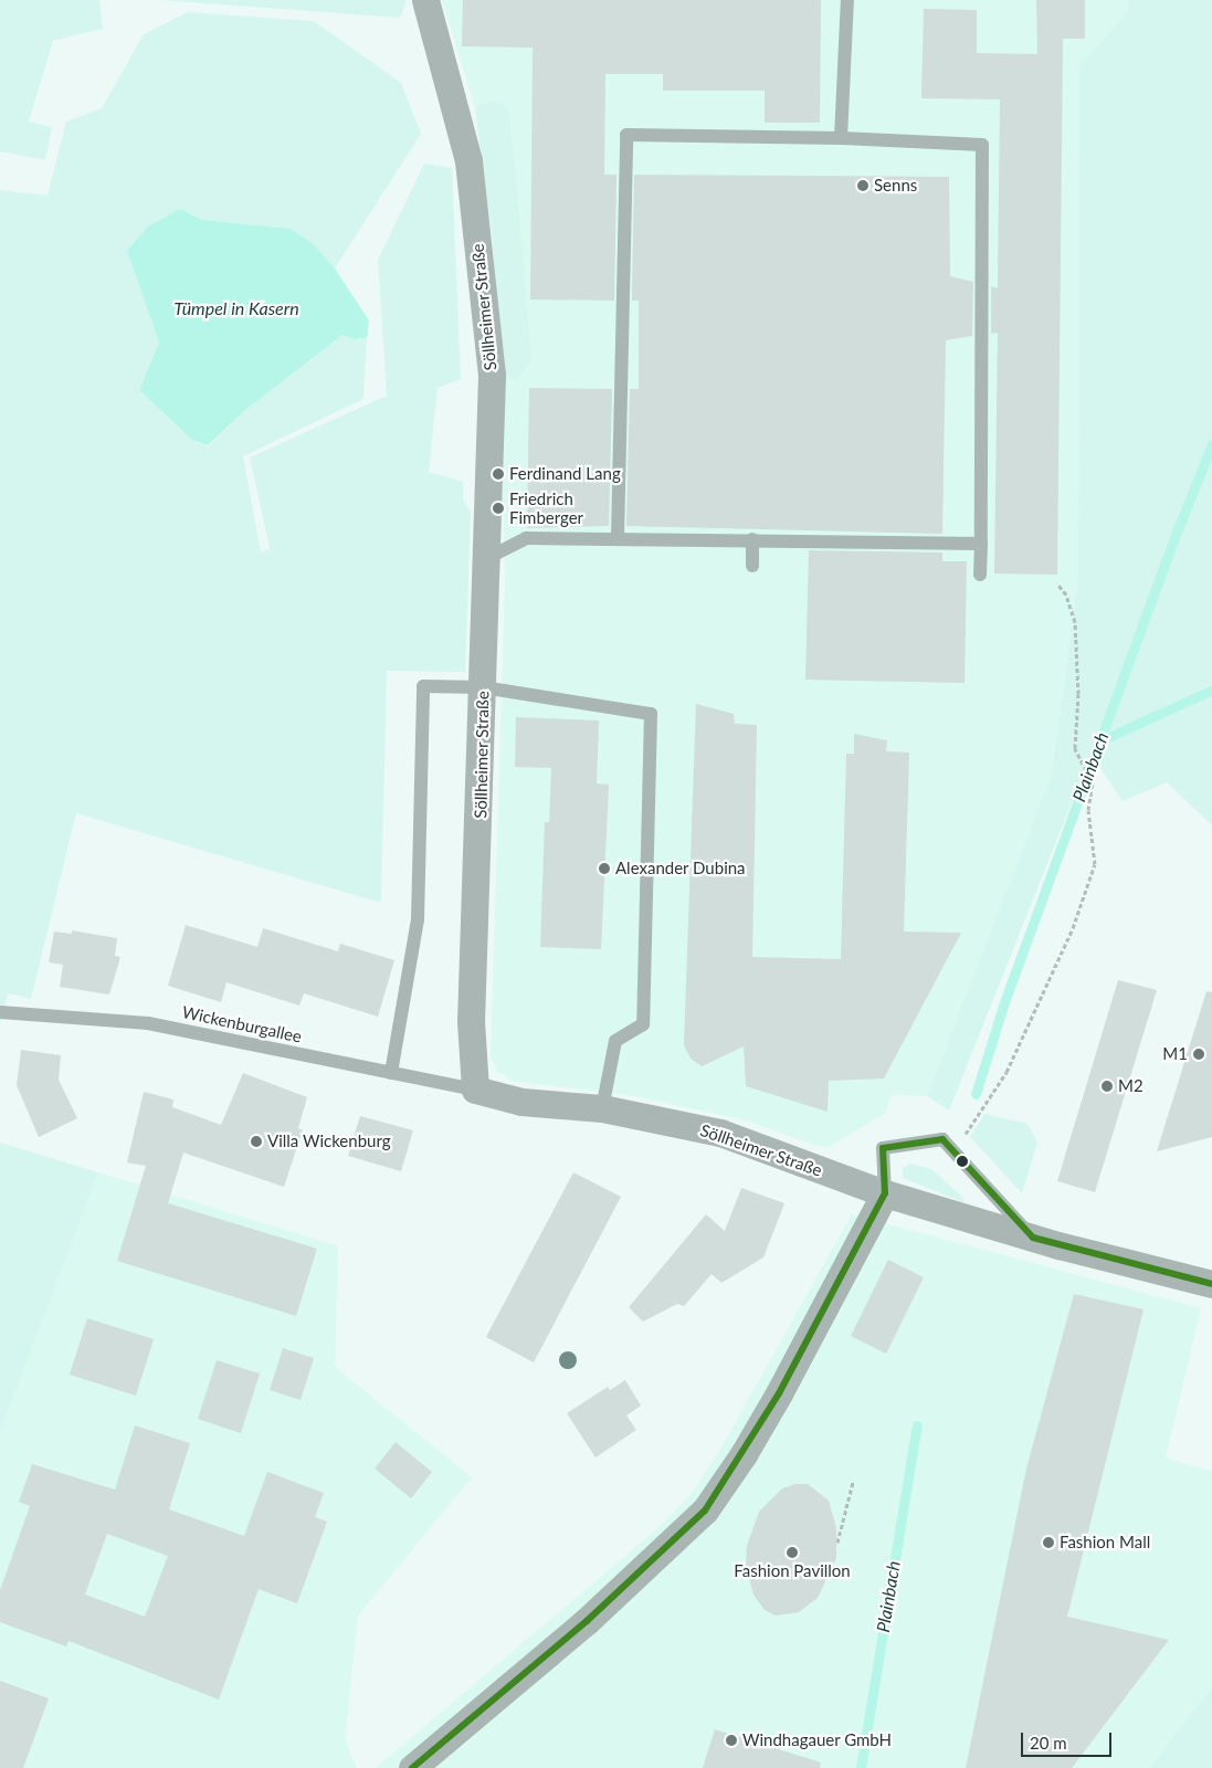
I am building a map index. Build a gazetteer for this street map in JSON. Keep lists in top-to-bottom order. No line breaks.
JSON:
{"streets":{"street":["Söllheimer Straße"],"lane":["Wickenburgallee"]},"crossings":[["Söllheimer Straße","Wickenburgallee"]],"water":["Tümpel in Kasern","Plainbach"],"places":["Senns","Ferdinand Lang","Friedrich Fimberger","Alexander Dubina","M1","M2","Villa Wickenburg","Fashion Mall","Fashion Pavillon","Windhagauer GmbH"],"scale_bar":"20 m"}
